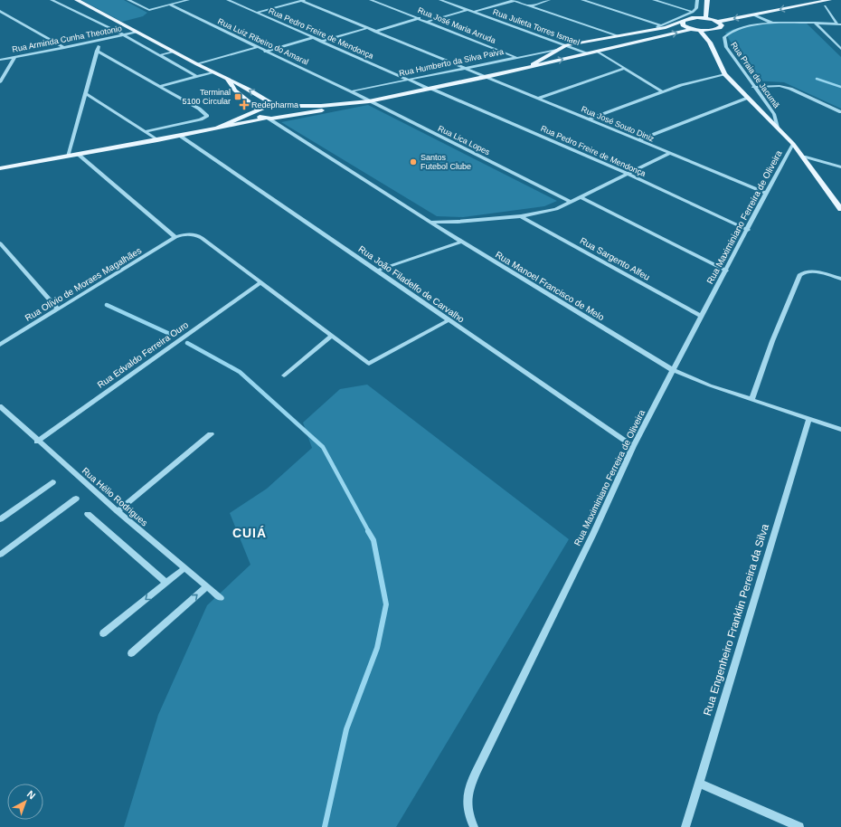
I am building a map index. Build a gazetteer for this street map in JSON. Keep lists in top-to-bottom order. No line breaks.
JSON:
{"streets":{"street":["Rua José Maria Arruda","Rua Julieta Torres Ismael","Rua Pedro Freire de Mendonça","Rua Arminda Cunha Theotonio","Rua Luiz Ribeiro do Amaral","Rua Humberto da Silva Paiva","Rua Praia de Jacumã","Rua José Souto Diniz","Rua Lica Lopes","Rua Maximiniano Ferreira de Oliveira","Rua Sargento Alfeu","Rua Olívio de Moraes Magalhães","Rua João Filadelfo de Carvalho","Rua Manoel Francisco de Melo","Rua Edvaldo Ferreira Ouro","Rua Hélio Rodrigues","Rua Engenheiro Franklin Pereira da Silva"]},"crossings":[["Rua José Maria Arruda","Rua Humberto da Silva Paiva"],["Rua Pedro Freire de Mendonça","Rua Humberto da Silva Paiva"],["Rua Pedro Freire de Mendonça","Rua Maximiniano Ferreira de Oliveira"],["Rua Luiz Ribeiro do Amaral","Rua Humberto da Silva Paiva"],["Rua Luiz Ribeiro do Amaral","Rua Lica Lopes"],["Rua Humberto da Silva Paiva","Rua José Souto Diniz"],["Rua Humberto da Silva Paiva","Rua Lica Lopes"],["Rua José Souto Diniz","Rua Maximiniano Ferreira de Oliveira"],["Rua Maximiniano Ferreira de Oliveira","Rua Sargento Alfeu"],["Rua Maximiniano Ferreira de Oliveira","Rua João Filadelfo de Carvalho"],["Rua Maximiniano Ferreira de Oliveira","Rua Manoel Francisco de Melo"],["Rua Manoel Francisco de Melo","Rua Engenheiro Franklin Pereira da Silva"],["Rua Edvaldo Ferreira Ouro","Rua Hélio Rodrigues"]],"districts":["CUIÁ"],"places":{"transit":["Terminal 5100 Circular"],"health":["Redepharma"],"other":["Santos Futebol Clube"]},"north":"top right"}
